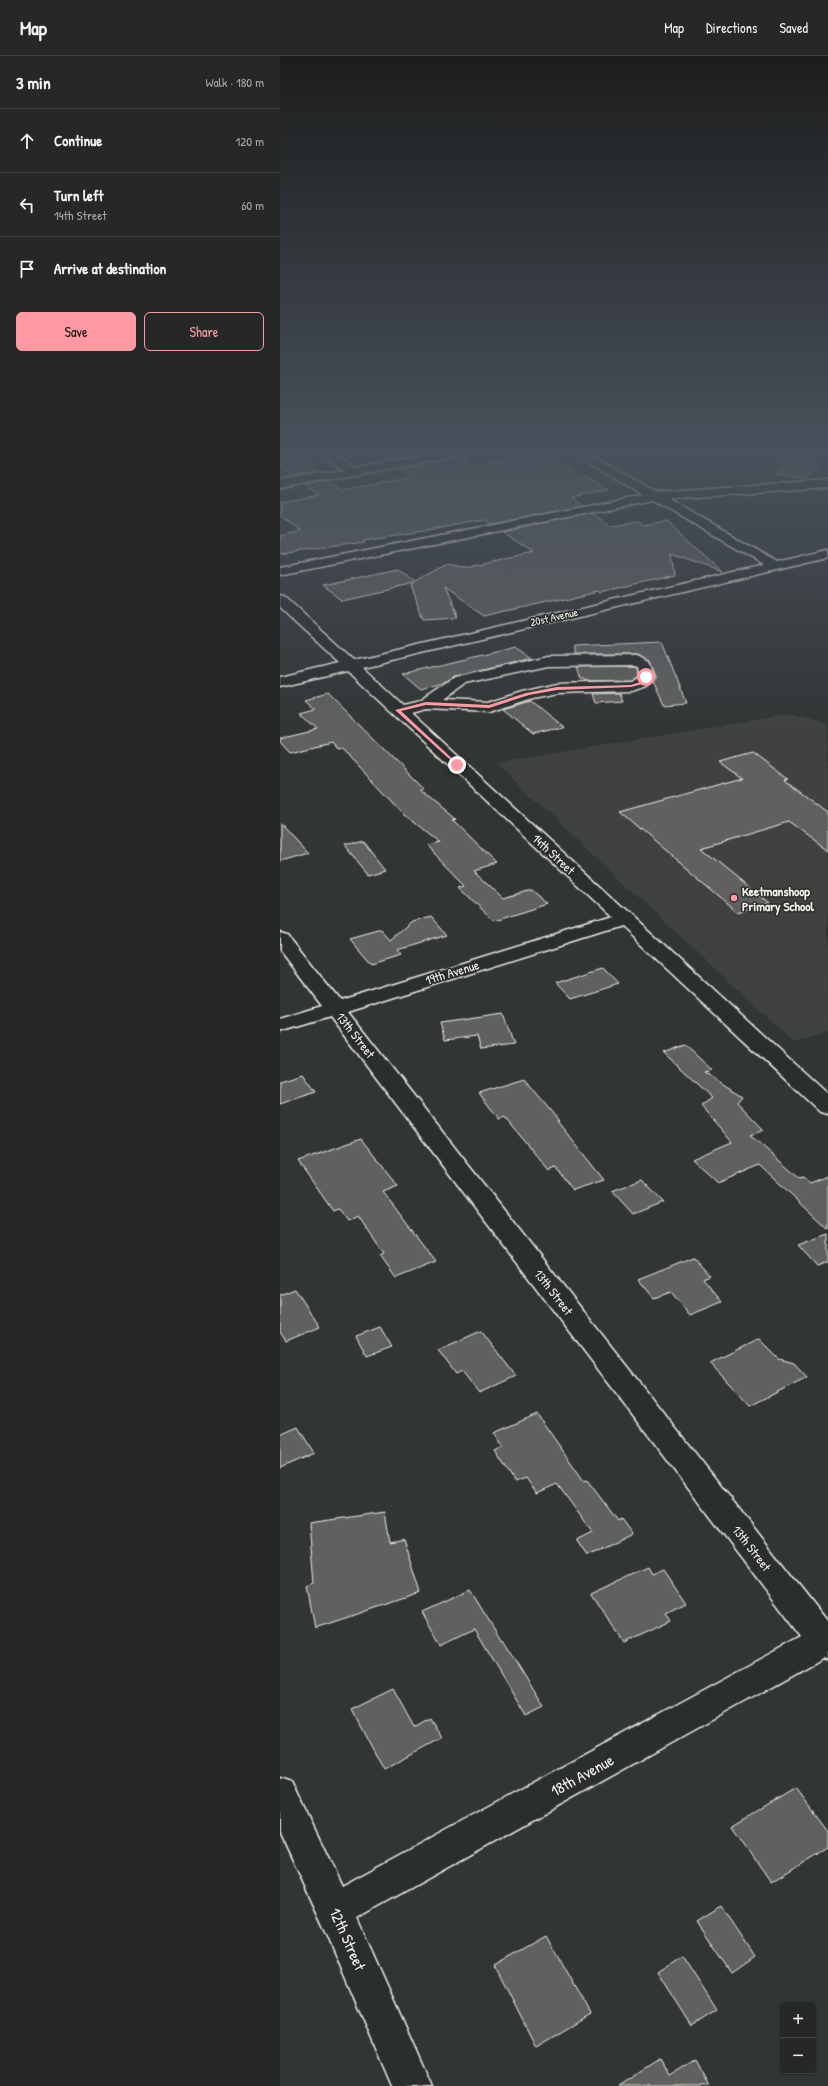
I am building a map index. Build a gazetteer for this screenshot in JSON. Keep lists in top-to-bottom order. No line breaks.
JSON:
{"streets":{"street":["20st Avenue","14th Street","19th Avenue","13th Street","18th Avenue","12th Street"]},"crossings":[["20st Avenue","14th Street"],["14th Street","19th Avenue"],["19th Avenue","13th Street"],["13th Street","18th Avenue"],["18th Avenue","12th Street"]],"places":["Keetmanshoop Primary School"],"page":{"header":"Map","nav":["Map","Directions","Saved"],"heading":["3 min","Walk · 180 m"],"list":[["Continue","120 m"],["Turn left","14th Street","60 m"],"Arrive at destination"],"buttons":["Save","Share"],"map_buttons":["+","−"]}}
